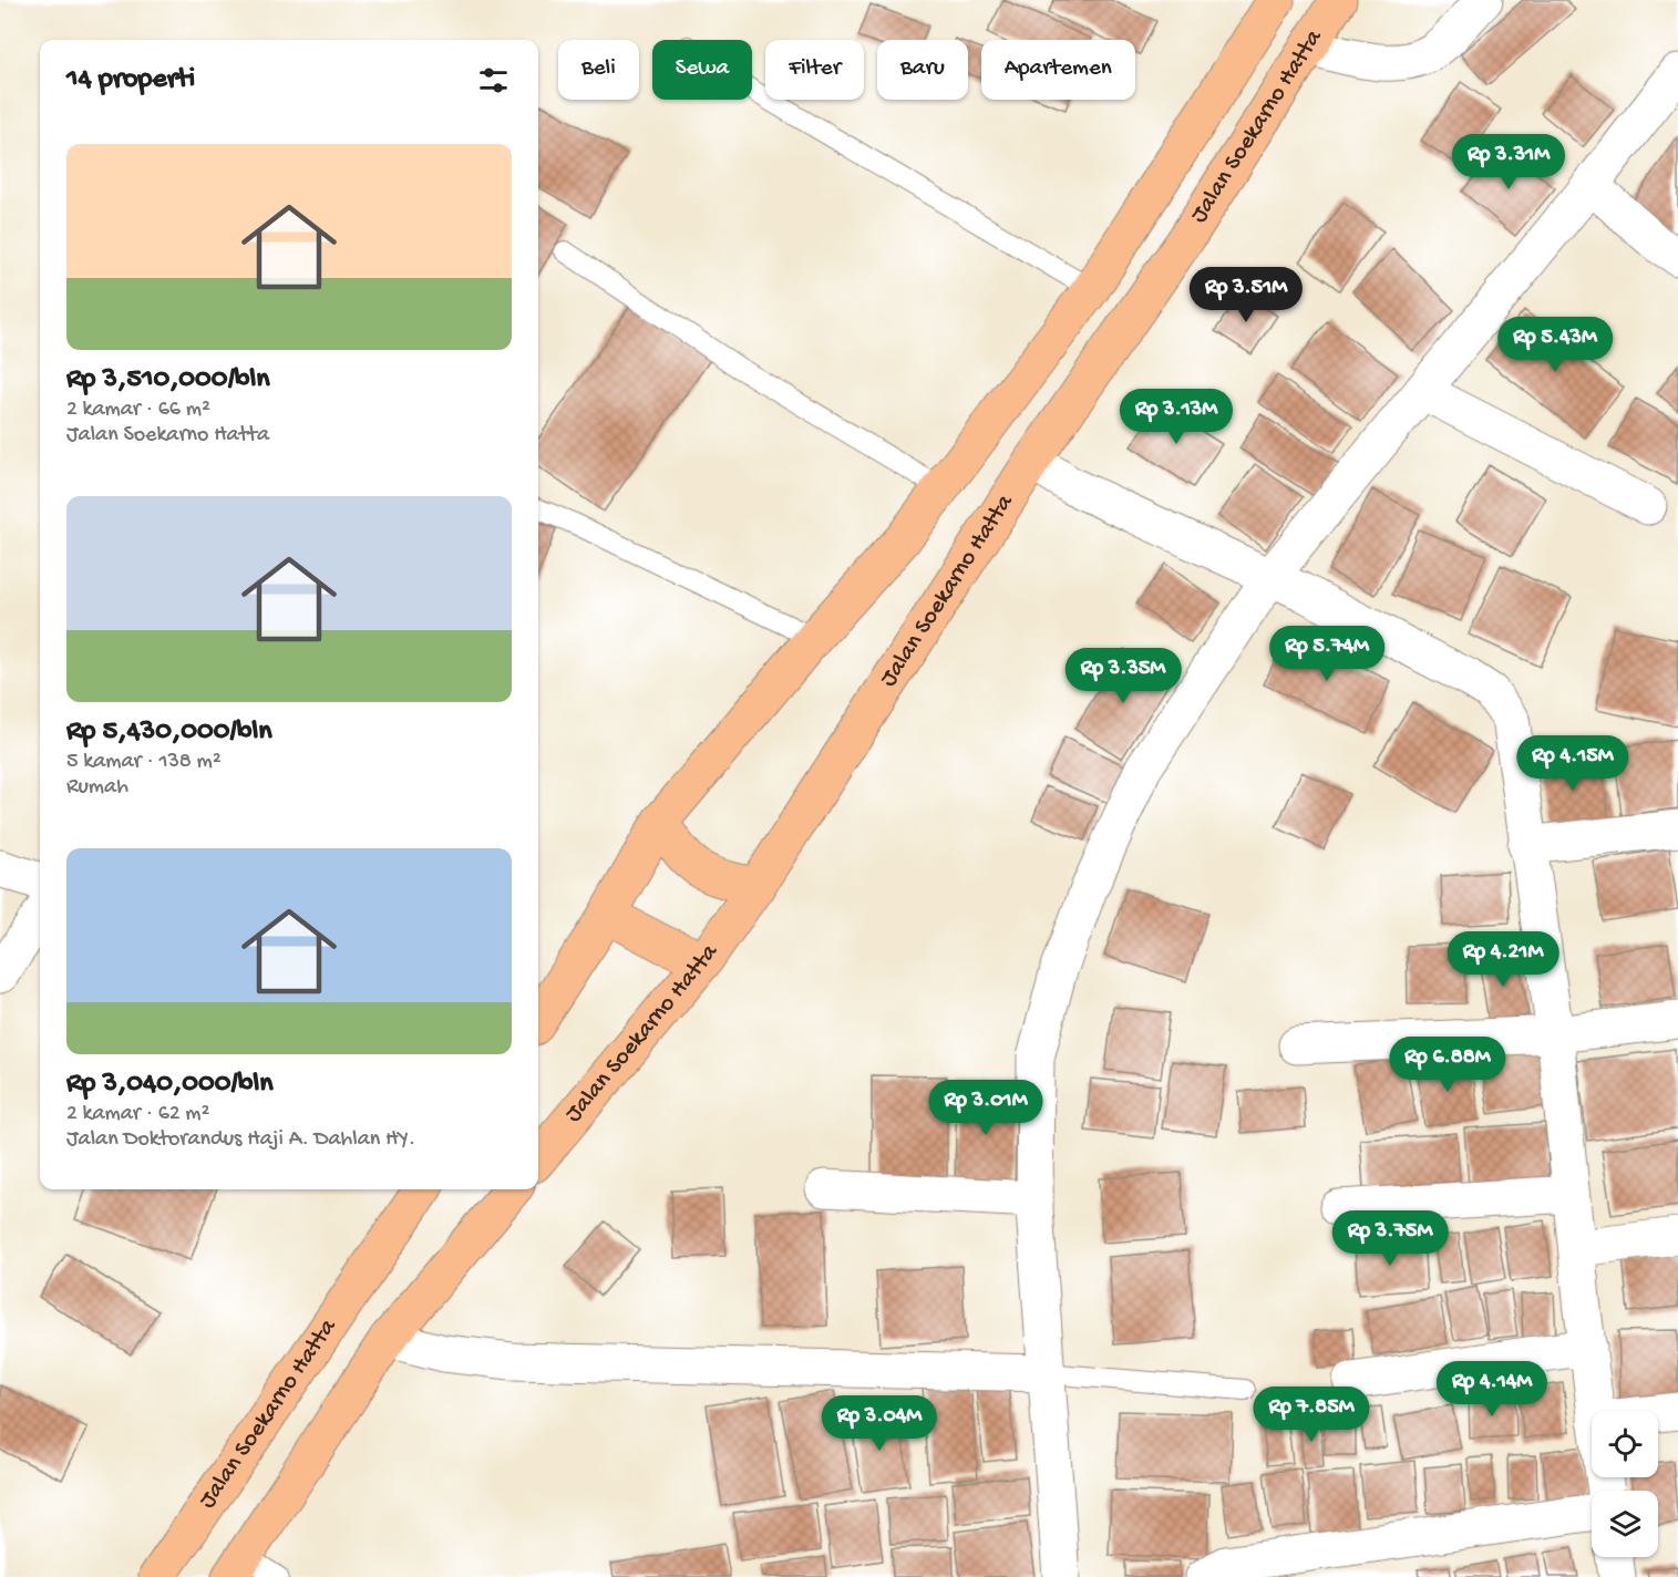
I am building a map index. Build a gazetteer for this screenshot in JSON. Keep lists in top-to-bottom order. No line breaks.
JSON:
{"streets":{"highway":["Jalan Soekarno Hatta"]},"page":{"chip":["Beli","Sewa","Filter","Baru","Apartemen"],"heading":"14 properti","list":[{"name":"Rp 3,510,000/bln","note":"2 kamar · 66 m² · Jalan Soekarno Hatta"},{"name":"Rp 5,430,000/bln","note":"5 kamar · 138 m² · Rumah"},{"name":"Rp 3,040,000/bln","note":"2 kamar · 62 m² · Jalan Doktorandus Haji A. Dahlan HY."}],"price":["Rp 3.31M","Rp 3.51M","Rp 5.43M","Rp 3.13M","Rp 5.74M","Rp 3.35M","Rp 4.15M","Rp 4.21M","Rp 6.88M","Rp 3.01M","Rp 3.75M","Rp 4.14M","Rp 7.85M","Rp 3.04M"]}}
